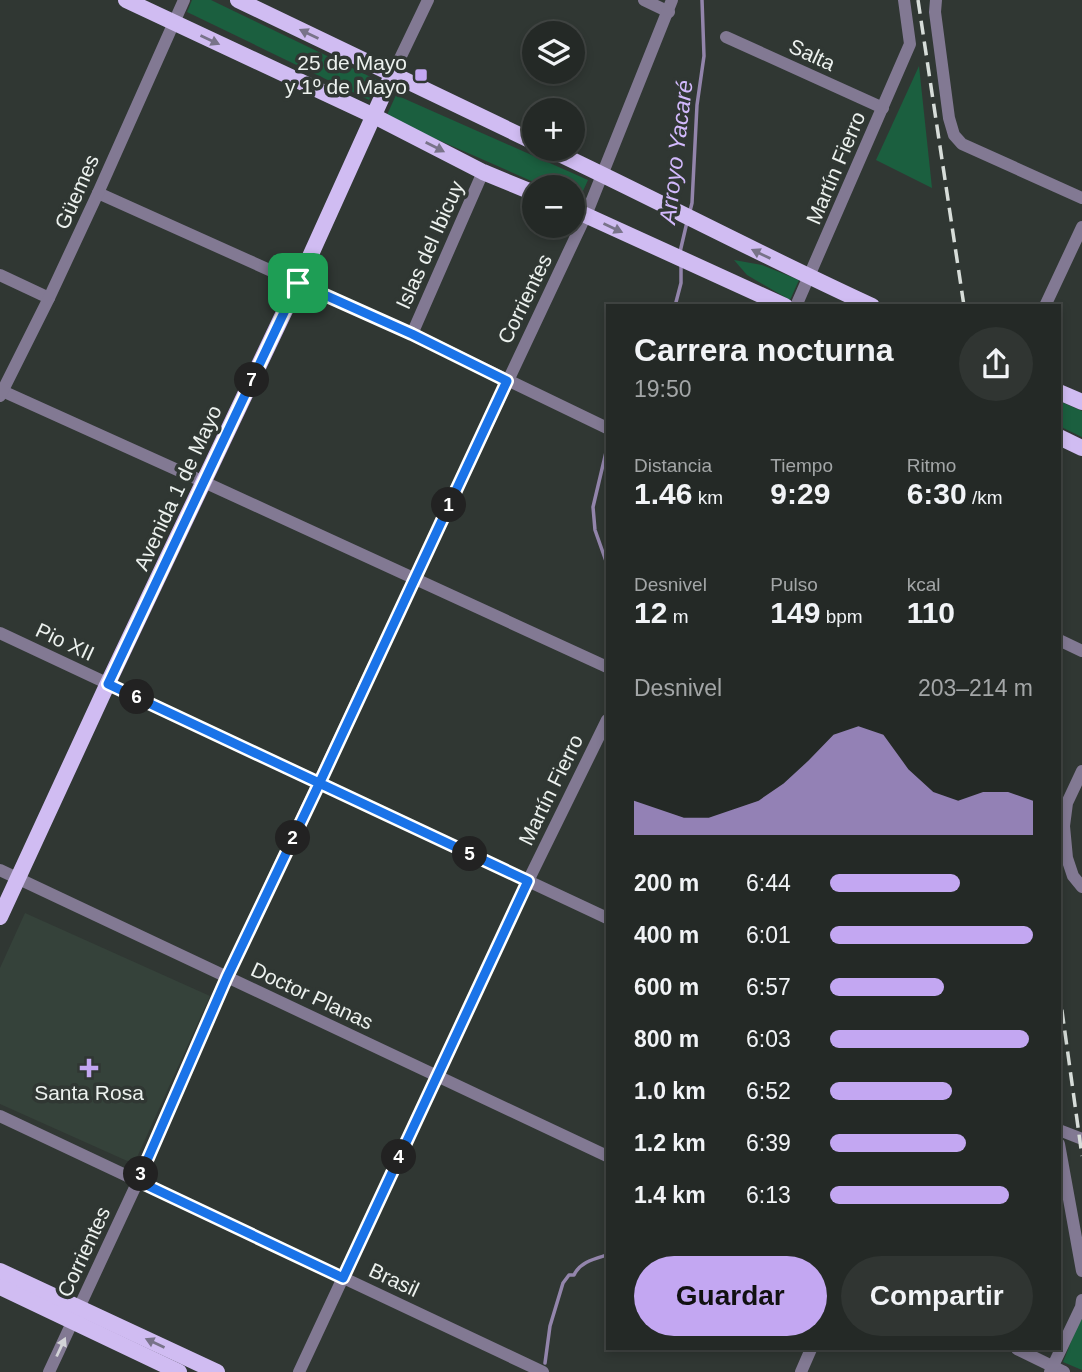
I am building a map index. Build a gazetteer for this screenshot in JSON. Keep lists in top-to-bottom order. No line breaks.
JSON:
{"streets":{"main road":["Avenida 1 de Mayo"],"street":["Salta","Martín Fierro","Güemes","Islas del Ibicuy","Corrientes","Pio XII","Doctor Planas","Brasil"]},"crossings":[["Salta","Martín Fierro"],["Martín Fierro","Pio XII"],["Martín Fierro","Doctor Planas"],["Martín Fierro","Brasil"],["Corrientes","Pio XII"],["Corrientes","Doctor Planas"],["Corrientes","Brasil"],["Avenida 1 de Mayo","Pio XII"],["Avenida 1 de Mayo","Doctor Planas"]],"water":["Arroyo Yacaré"],"places":{"transit":["25 de Mayo y 1º de Mayo"],"health":["Santa Rosa"]},"page":{"map_buttons":["+","−"],"heading":["Carrera nocturna","19:50"],"pins":["7","1","6","2","5","4","3"],"stats":[["Distancia","1.46 km"],["Tiempo","9:29"],["Ritmo","6:30 /km"],["Desnivel","12 m"],["Pulso","149 bpm"],["kcal","110"]],"chart":["Desnivel","203–214 m"],"list":[{"name":"200 m","note":"6:44"},{"name":"400 m","note":"6:01"},{"name":"600 m","note":"6:57"},{"name":"800 m","note":"6:03"},{"name":"1.0 km","note":"6:52"},{"name":"1.2 km","note":"6:39"},{"name":"1.4 km","note":"6:13"}],"buttons":["Guardar","Compartir"]}}
